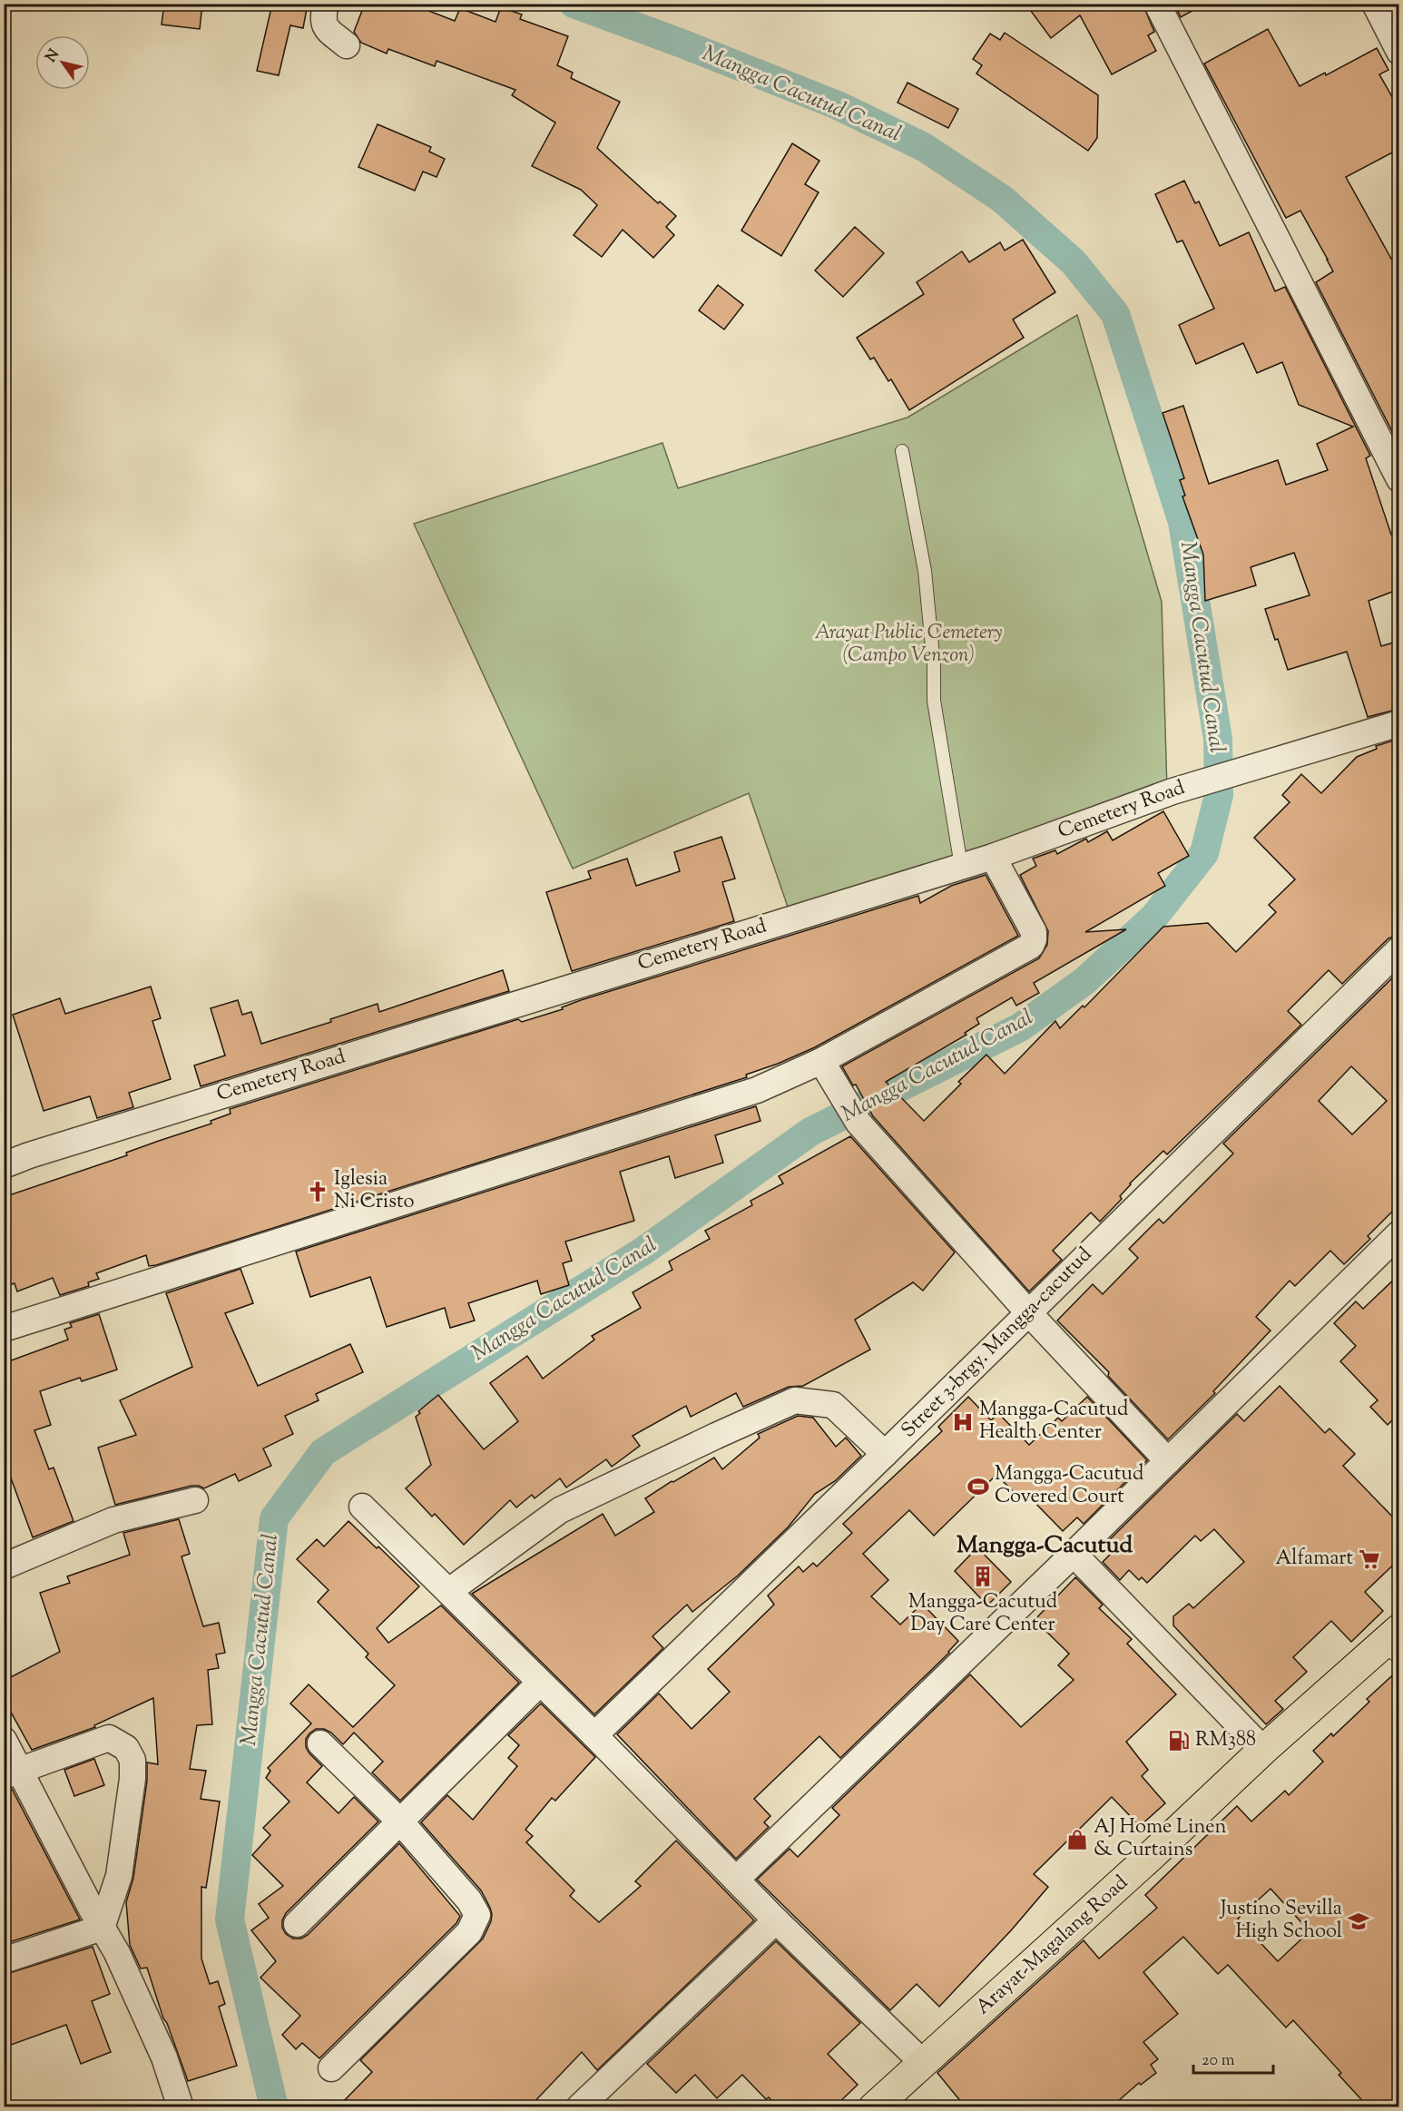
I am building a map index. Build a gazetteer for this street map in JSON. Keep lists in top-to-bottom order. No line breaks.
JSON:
{"streets":{"main road":["Arayat-Magalang Road"],"street":["Cemetery Road","Street 3-brgy. Mangga-cacutud"]},"districts":["Mangga-Cacutud"],"water":["Mangga Cacutud Canal"],"parks":["Arayat Public Cemetery (Campo Venzon)"],"places":{"church":["Iglesia Ni Cristo"],"hospital":["Mangga-Cacutud Health Center"],"sports":["Mangga-Cacutud Covered Court"],"supermarket":["Alfamart"],"building":["Mangga-Cacutud Day Care Center"],"fuel station":["RM388"],"shop":["AJ Home Linen & Curtains"],"school or university":["Justino Sevilla High School"]},"scale_bar":"20 m","north":"top left"}
